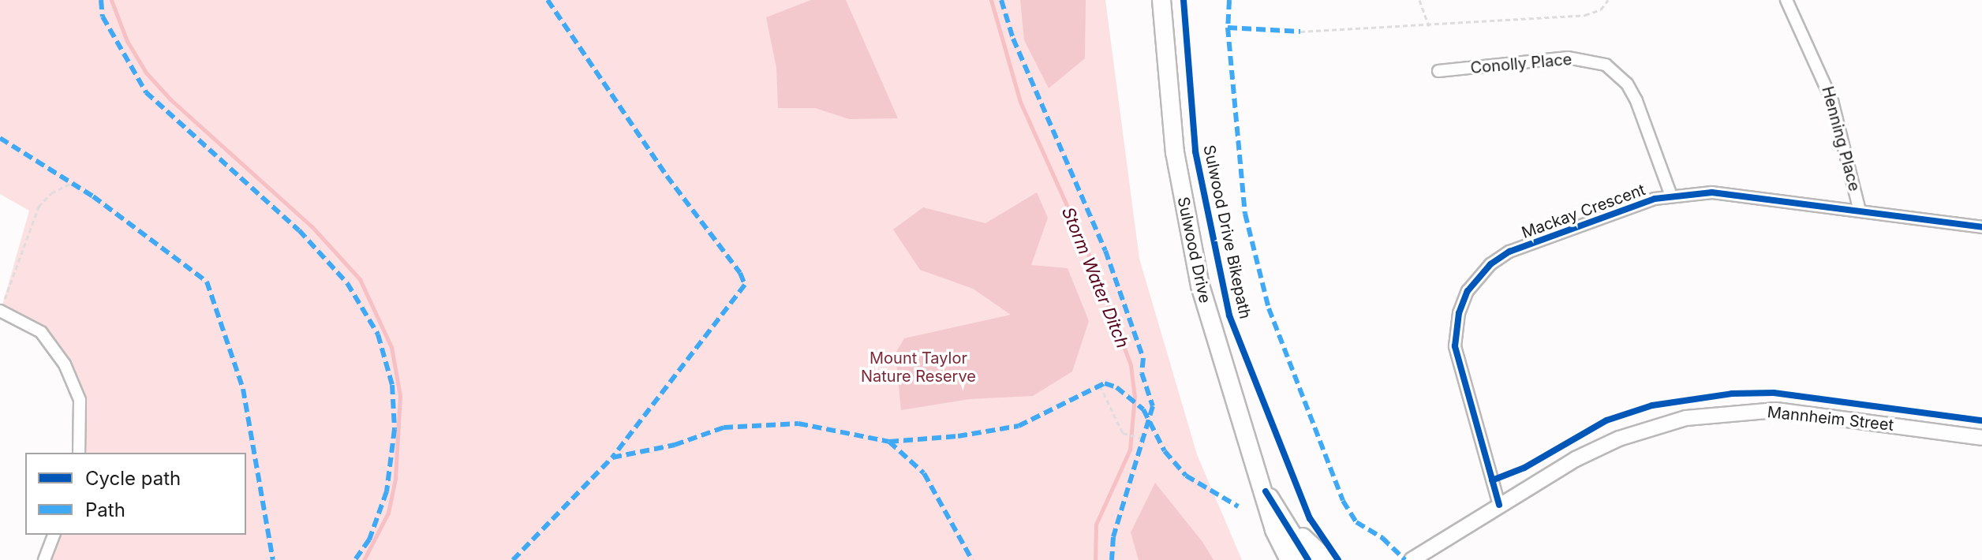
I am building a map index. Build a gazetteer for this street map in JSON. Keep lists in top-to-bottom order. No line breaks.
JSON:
{"streets":{"main road":["Sulwood Drive"],"street":["Conolly Place","Henning Place","Mackay Crescent","Mannheim Street"],"cycle path":["Sulwood Drive Bikepath"]},"crossings":[["Conolly Place","Mackay Crescent"],["Henning Place","Mackay Crescent"],["Mackay Crescent","Mannheim Street"]],"water":["Storm Water Ditch"],"parks":["Mount Taylor Nature Reserve"],"legend":["Cycle path","Path"]}
